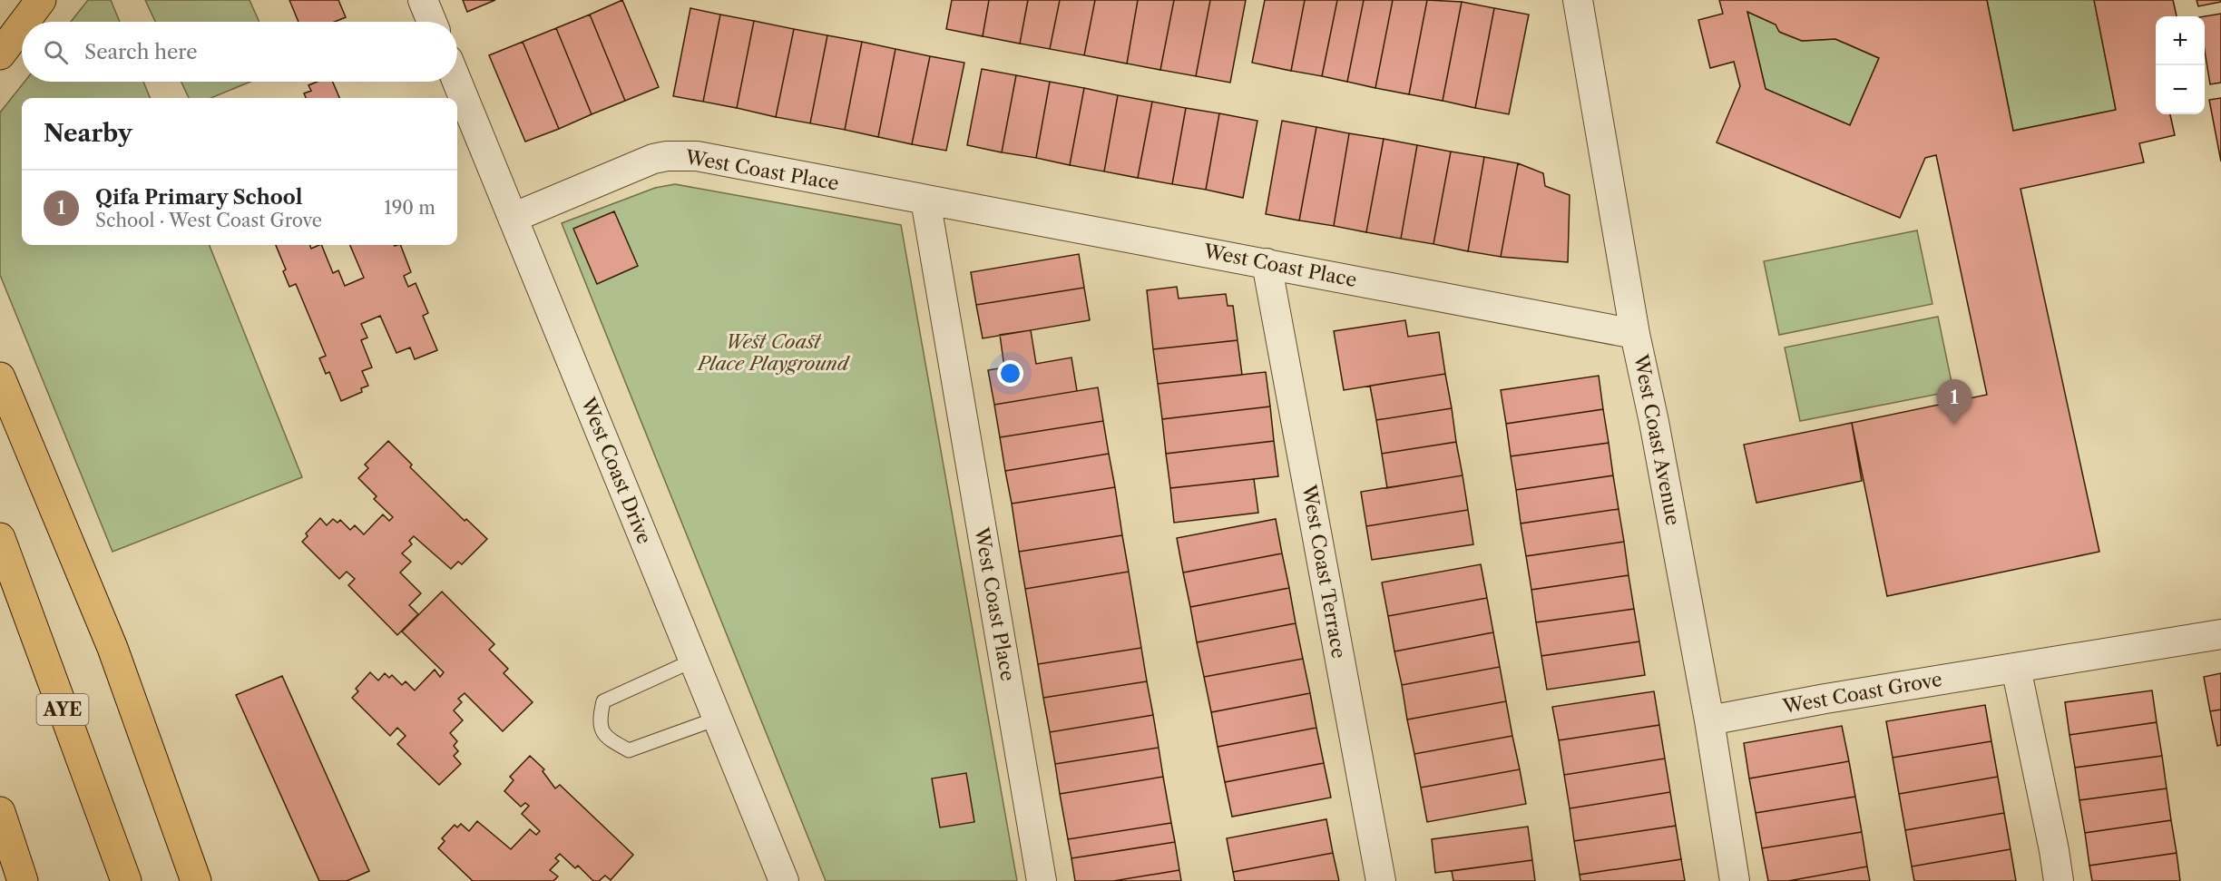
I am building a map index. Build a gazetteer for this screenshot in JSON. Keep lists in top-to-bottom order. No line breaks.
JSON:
{"streets":{"highway":["AYE"],"street":["West Coast Place","West Coast Avenue","West Coast Drive","West Coast Terrace","West Coast Grove"]},"crossings":[["West Coast Place","West Coast Avenue"],["West Coast Place","West Coast Drive"],["West Coast Place","West Coast Terrace"],["West Coast Avenue","West Coast Grove"]],"parks":["West Coast Place Playground"],"page":{"map_buttons":["+","−"],"search":"Search here","heading":"Nearby","list":[{"mark":"1","name":"Qifa Primary School","note":"School · West Coast Grove","value":"190 m"}],"pins":"1"}}
